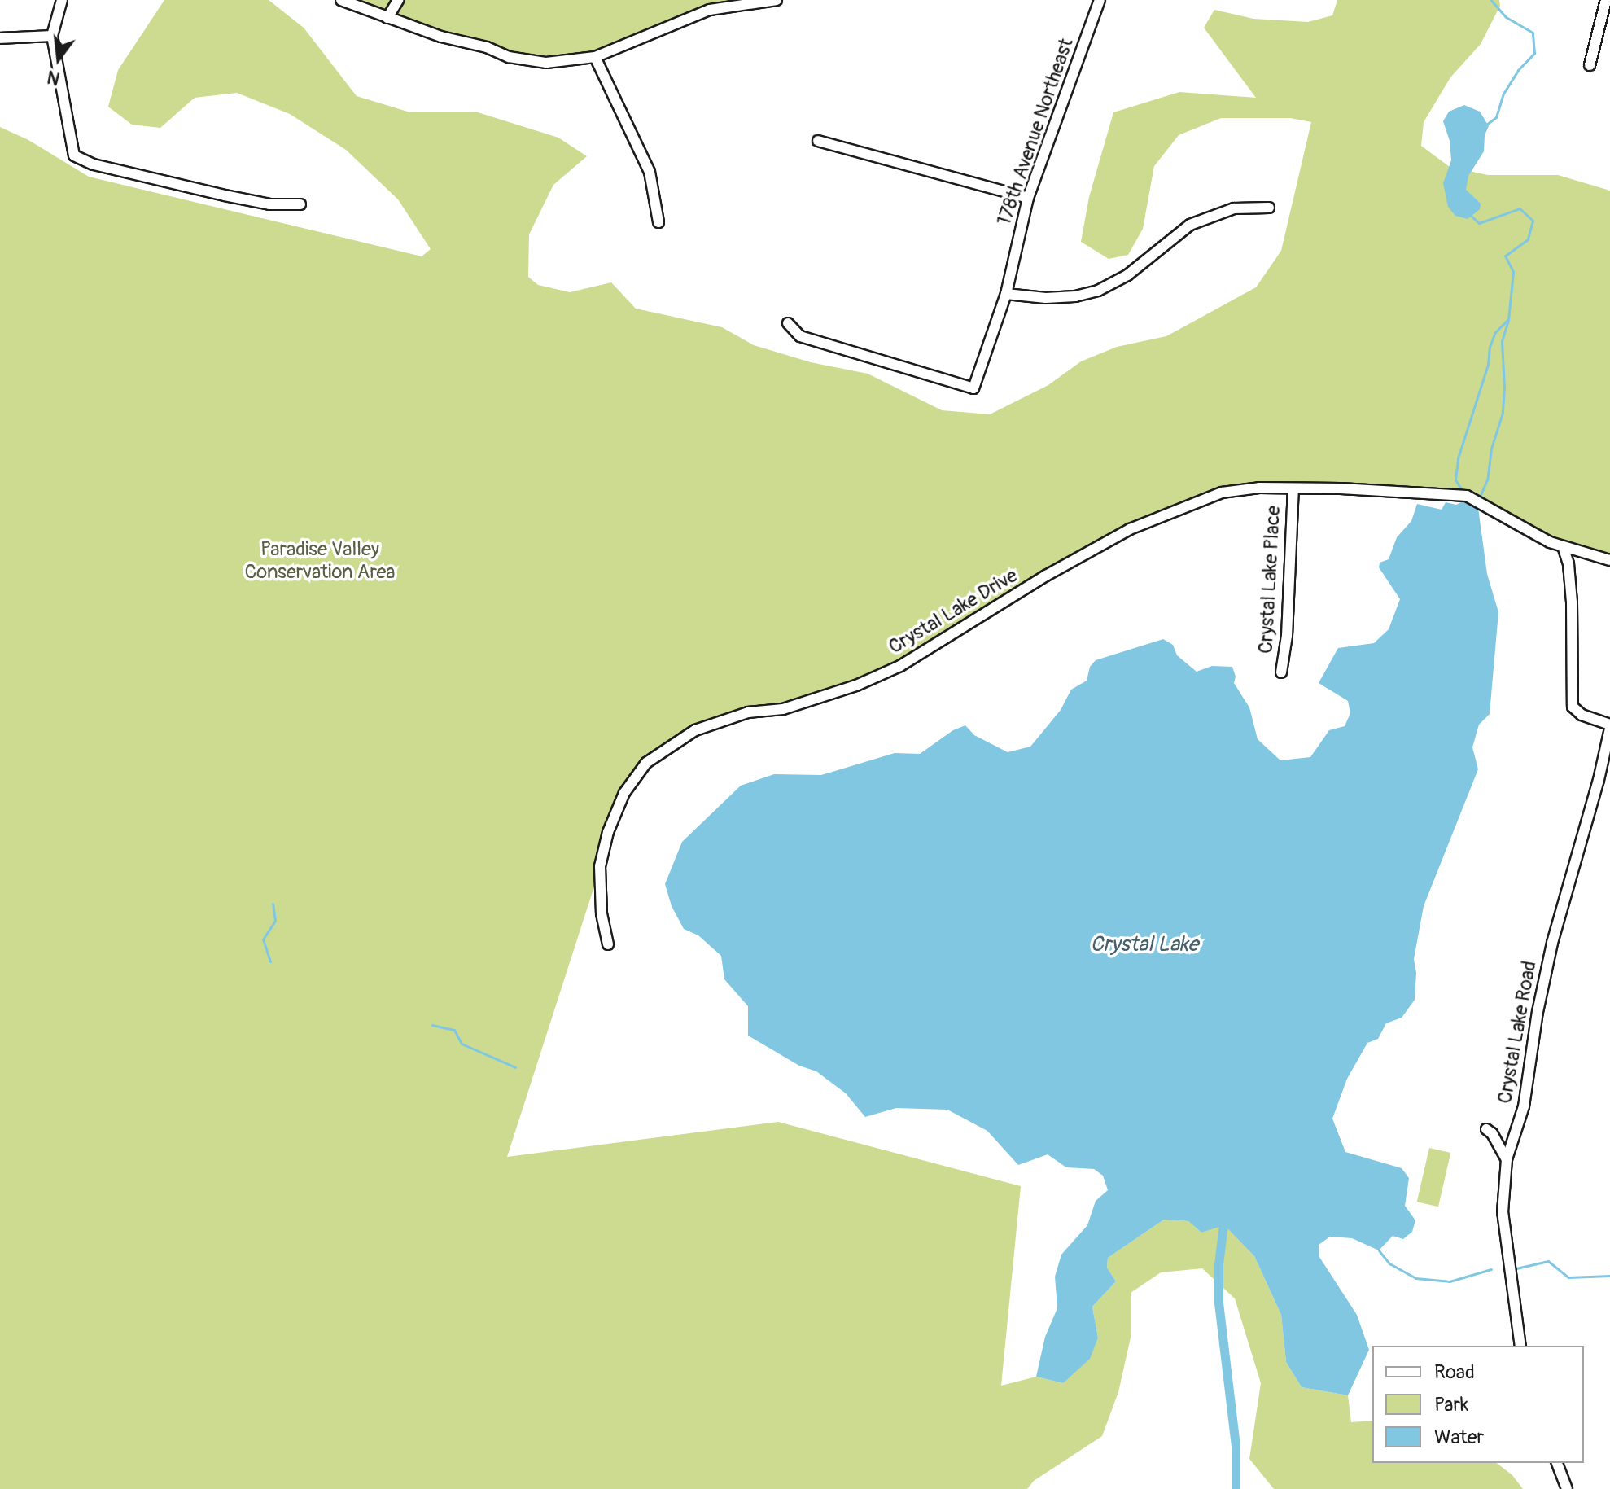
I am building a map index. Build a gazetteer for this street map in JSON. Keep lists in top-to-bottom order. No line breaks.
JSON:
{"streets":{"street":["178th Avenue Northeast","Crystal Lake Place","Crystal Lake Drive","Crystal Lake Road"]},"crossings":[["Crystal Lake Place","Crystal Lake Drive"]],"water":["Crystal Lake"],"parks":["Paradise Valley Conservation Area"],"legend":["Road","Park","Water"],"north":"bottom"}
